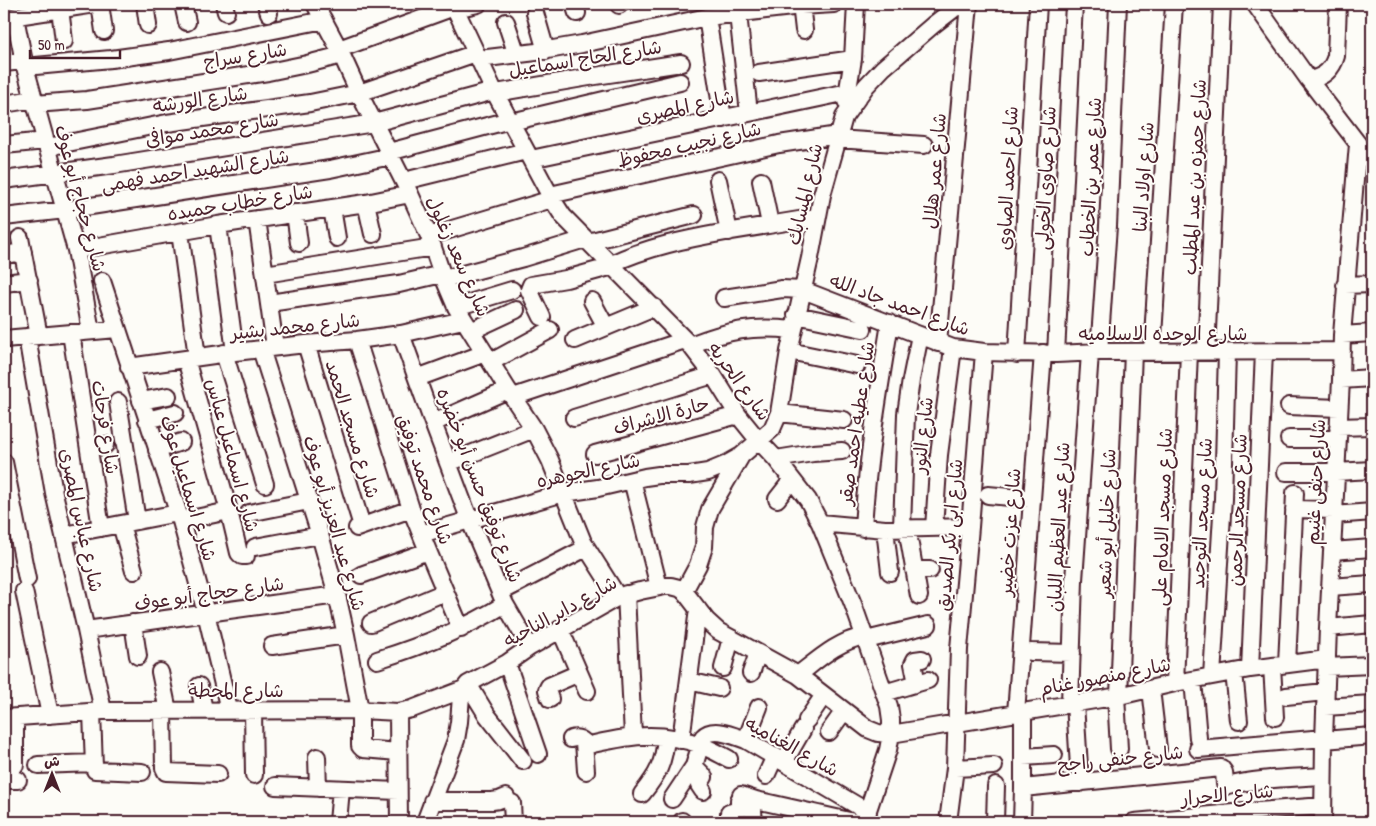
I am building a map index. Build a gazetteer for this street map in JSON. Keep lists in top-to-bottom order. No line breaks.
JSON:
{"streets":{"street":["شارع سراج","شارع الحاج اسماعيل","شارع الورشه","شارع المصرى","شارع محمد موافى","شارع نجيب محفوظ","شارع الشهيد احمد فهمى","شارع عمر هلال","شارع عمر بن الخطاب","شارع اولاد البنا","شارع حمزه بن عبد المطلب","شارع احمد الصاوى","شارع صاوى الخولى","شارع المسابك","شارع حجاج أبو عوف","شارع خطاب حميده","شارع سعد زغلول","شارع احمد جاد الله","شارع محمد بشير","شارع الوحده الاسلاميه","شارع الحريه","حارة الاشراف","شارع عطيه احمد صقر","شارع فرحات","شارع مسجد الحمد","شارع النور","شارع اسماعيل عباس","شارع الجوهره","شارع محمد توفيق","شارع حنفى غنيم","شارع توفيق حسن أبو خضره","شارع اسماعيل عوف","شارع مسجد الرحمن","شارع مسجد التوحيد","شارع مسجد الامام على","شارع عباس المصرى","شارع عبد العزيز أبو عوف","شارع خليل أبو شعير","شارع عبد العظيم اللبان","شارع عزت خضير","شارع ابى بكر الصديق","شارع داير الناحيه","شارع منصور غنام","شارع المحطة","شارع الغناميه","شارع حنفى راجح","شارع الاحرار"]},"crossings":[["شارع سراج","شارع حجاج أبو عوف"],["شارع سراج","شارع سعد زغلول"],["شارع سراج","شارع الحريه"],["شارع الحاج اسماعيل","شارع محمد موافى"],["شارع الحاج اسماعيل","شارع سعد زغلول"],["شارع الحاج اسماعيل","شارع الحريه"],["شارع الورشه","شارع حجاج أبو عوف"],["شارع الورشه","شارع سعد زغلول"],["شارع الورشه","شارع الحريه"],["شارع المصرى","شارع خطاب حميده"],["شارع المصرى","شارع سعد زغلول"],["شارع المصرى","شارع الحريه"],["شارع محمد موافى","شارع حجاج أبو عوف"],["شارع محمد موافى","شارع سعد زغلول"],["شارع نجيب محفوظ","شارع المسابك"],["شارع نجيب محفوظ","شارع سعد زغلول"],["شارع نجيب محفوظ","شارع الحريه"],["شارع نجيب محفوظ","شارع عبد العزيز أبو عوف"],["شارع الشهيد احمد فهمى","شارع حجاج أبو عوف"],["شارع الشهيد احمد فهمى","شارع سعد زغلول"],["شارع الشهيد احمد فهمى","شارع الحريه"],["شارع عمر هلال","شارع المسابك"],["شارع عمر هلال","شارع احمد جاد الله"],["شارع عمر هلال","شارع النور"],["شارع عمر بن الخطاب","شارع الوحده الاسلاميه"],["شارع عمر بن الخطاب","شارع عبد العظيم اللبان"],["شارع اولاد البنا","شارع الوحده الاسلاميه"],["شارع حمزه بن عبد المطلب","شارع الوحده الاسلاميه"],["شارع حمزه بن عبد المطلب","شارع مسجد الامام على"],["شارع احمد الصاوى","شارع الوحده الاسلاميه"],["شارع صاوى الخولى","شارع الوحده الاسلاميه"],["شارع صاوى الخولى","شارع عزت خضير"],["شارع المسابك","شارع احمد جاد الله"],["شارع المسابك","شارع الحريه"],["شارع المسابك","شارع الجوهره"],["شارع حجاج أبو عوف","شارع خطاب حميده"],["شارع حجاج أبو عوف","شارع اسماعيل عوف"],["شارع حجاج أبو عوف","شارع عباس المصرى"],["شارع حجاج أبو عوف","شارع عبد العزيز أبو عوف"],["شارع خطاب حميده","شارع سعد زغلول"],["شارع خطاب حميده","شارع اسماعيل عباس"],["شارع خطاب حميده","شارع عبد العزيز أبو عوف"],["شارع سعد زغلول","شارع محمد بشير"],["شارع سعد زغلول","شارع الجوهره"],["شارع سعد زغلول","شارع داير الناحيه"],["شارع احمد جاد الله","شارع الوحده الاسلاميه"],["شارع احمد جاد الله","شارع عطيه احمد صقر"],["شارع احمد جاد الله","شارع النور"],["شارع احمد جاد الله","شارع ابى بكر الصديق"],["شارع محمد بشير","شارع مسجد الحمد"],["شارع محمد بشير","شارع اسماعيل عباس"],["شارع محمد بشير","شارع محمد توفيق"],["شارع محمد بشير","شارع توفيق حسن أبو خضره"],["شارع محمد بشير","شارع اسماعيل عوف"],["شارع محمد بشير","شارع عبد العزيز أبو عوف"],["شارع الوحده الاسلاميه","شارع حنفى غنيم"],["شارع الوحده الاسلاميه","شارع مسجد الرحمن"],["شارع الوحده الاسلاميه","شارع مسجد التوحيد"],["شارع الوحده الاسلاميه","شارع مسجد الامام على"],["شارع الوحده الاسلاميه","شارع خليل أبو شعير"],["شارع الوحده الاسلاميه","شارع عبد العظيم اللبان"],["شارع الوحده الاسلاميه","شارع عزت خضير"],["شارع الوحده الاسلاميه","شارع ابى بكر الصديق"],["شارع الحريه","حارة الاشراف"],["شارع الحريه","شارع الجوهره"],["شارع الحريه","شارع منصور غنام"],["شارع الحريه","شارع الغناميه"],["شارع مسجد الحمد","شارع محمد توفيق"],["شارع اسماعيل عباس","شارع عبد العزيز أبو عوف"],["شارع الجوهره","شارع محمد توفيق"],["شارع الجوهره","شارع توفيق حسن أبو خضره"],["شارع حنفى غنيم","شارع منصور غنام"],["شارع حنفى غنيم","شارع حنفى راجح"],["شارع حنفى غنيم","شارع الاحرار"],["شارع توفيق حسن أبو خضره","شارع داير الناحيه"],["شارع اسماعيل عوف","شارع المحطة"],["شارع مسجد الرحمن","شارع منصور غنام"],["شارع مسجد التوحيد","شارع منصور غنام"],["شارع مسجد الامام على","شارع منصور غنام"],["شارع عباس المصرى","شارع المحطة"],["شارع عبد العزيز أبو عوف","شارع المحطة"],["شارع خليل أبو شعير","شارع منصور غنام"],["شارع عبد العظيم اللبان","شارع منصور غنام"],["شارع عزت خضير","شارع منصور غنام"],["شارع عزت خضير","شارع حنفى راجح"],["شارع ابى بكر الصديق","شارع منصور غنام"],["شارع داير الناحيه","شارع المحطة"]],"scale_bar":"50 m","north":"top"}
